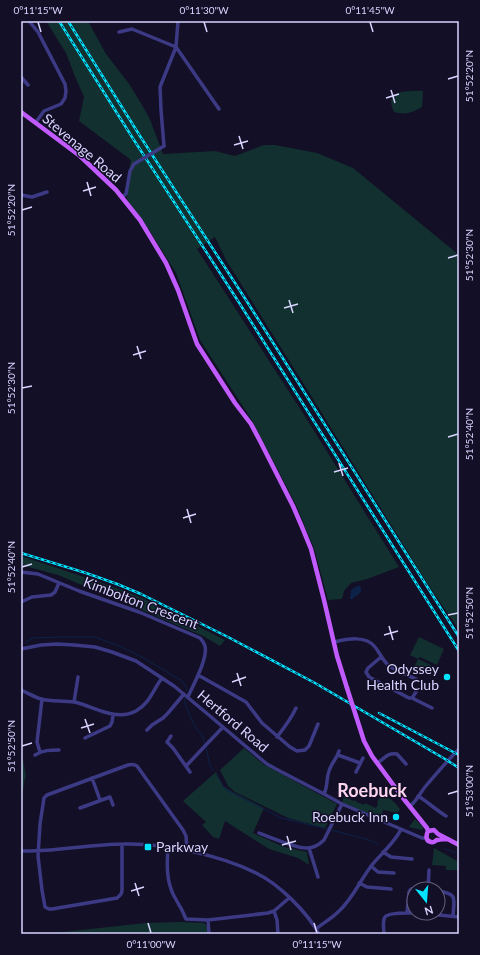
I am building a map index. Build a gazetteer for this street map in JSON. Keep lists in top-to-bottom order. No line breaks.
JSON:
{"streets":{"main road":["Stevenage Road"],"street":["Kimbolton Crescent","Hertford Road"]},"crossings":[["Stevenage Road","Hertford Road"],["Kimbolton Crescent","Hertford Road"]],"districts":["Roebuck"],"places":{"other":["Odyssey Health Club","Roebuck Inn"],"transit":["Parkway"]},"north":"bottom","coordinates":["0°11'15\"W","0°11'30\"W","0°11'45\"W","51°52'20\"N","51°52'30\"N","51°52'40\"N","51°52'50\"N","51°53'00\"N","0°11'00\"W"]}
